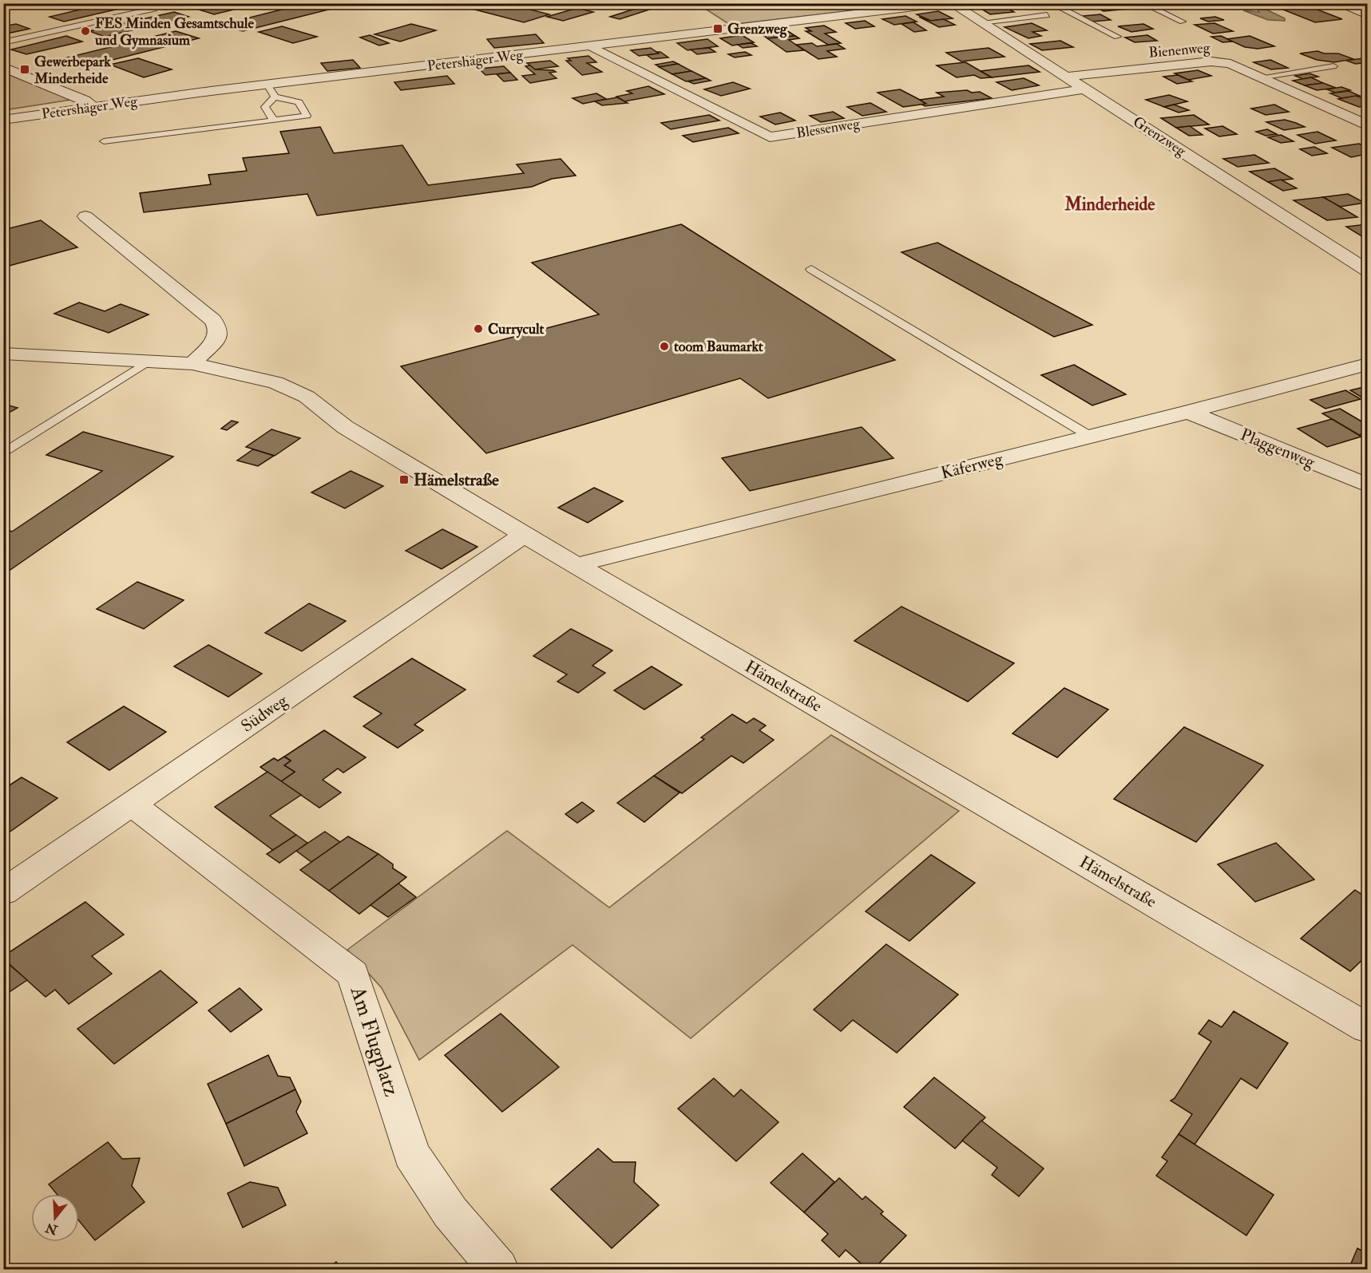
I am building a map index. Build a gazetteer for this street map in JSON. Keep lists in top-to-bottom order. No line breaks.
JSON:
{"streets":{"street":["Bienenweg","Petershäger Weg","Blessenweg","Grenzweg","Plaggenweg","Käferweg","Hämelstraße","Südweg","Am Flugplatz"]},"crossings":[["Bienenweg","Grenzweg"],["Petershäger Weg","Blessenweg"],["Blessenweg","Grenzweg"],["Plaggenweg","Käferweg"],["Käferweg","Hämelstraße"],["Hämelstraße","Südweg"],["Südweg","Am Flugplatz"]],"districts":["Minderheide"],"places":{"transit":["Grenzweg","Gewerbepark Minderheide","Hämelstraße"],"other":["FES Minden Gesamtschule und Gymnasium","Currycult","toom Baumarkt"]},"north":"bottom"}
